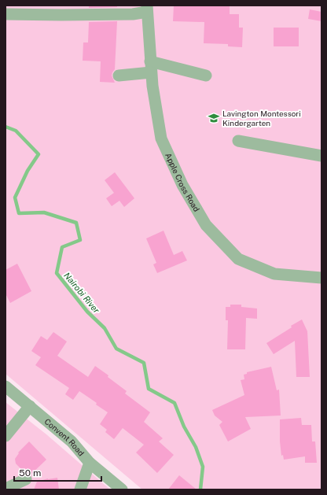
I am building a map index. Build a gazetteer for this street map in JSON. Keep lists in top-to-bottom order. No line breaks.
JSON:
{"streets":{"street":["Apple Cross Road","Convent Road"]},"water":["Nairobi River"],"places":{"school or university":["Lavington Montessori Kindergarten"]},"scale_bar":"50 m"}
